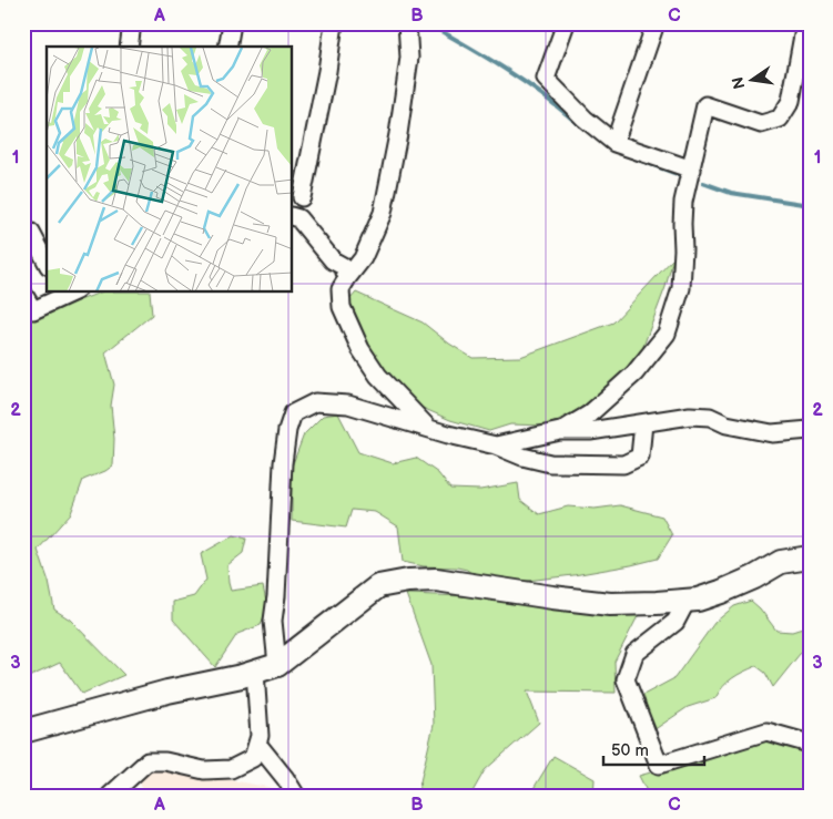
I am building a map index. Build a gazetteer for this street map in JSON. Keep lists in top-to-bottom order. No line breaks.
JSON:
{"scale_bar":"50 m","north":"left","grid":{"columns":["A","B","C"],"rows":["1","2","3"]}}
